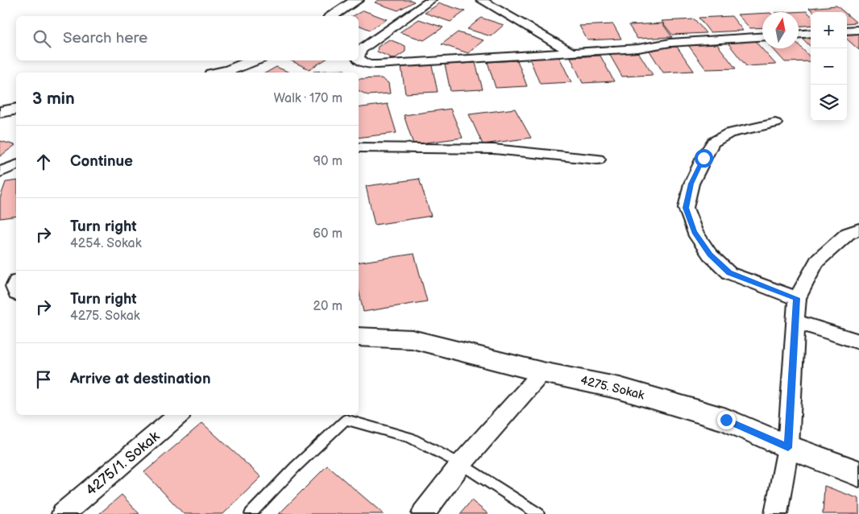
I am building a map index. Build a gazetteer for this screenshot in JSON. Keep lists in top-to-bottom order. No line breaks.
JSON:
{"streets":{"street":["4275. Sokak","4275/1. Sokak"]},"north":"top","page":{"map_buttons":["+","−"],"search":"Search here","heading":["3 min","Walk · 170 m"],"list":[["Continue","90 m"],["Turn right","4254. Sokak","60 m"],["Turn right","4275. Sokak","20 m"],"Arrive at destination"]}}
